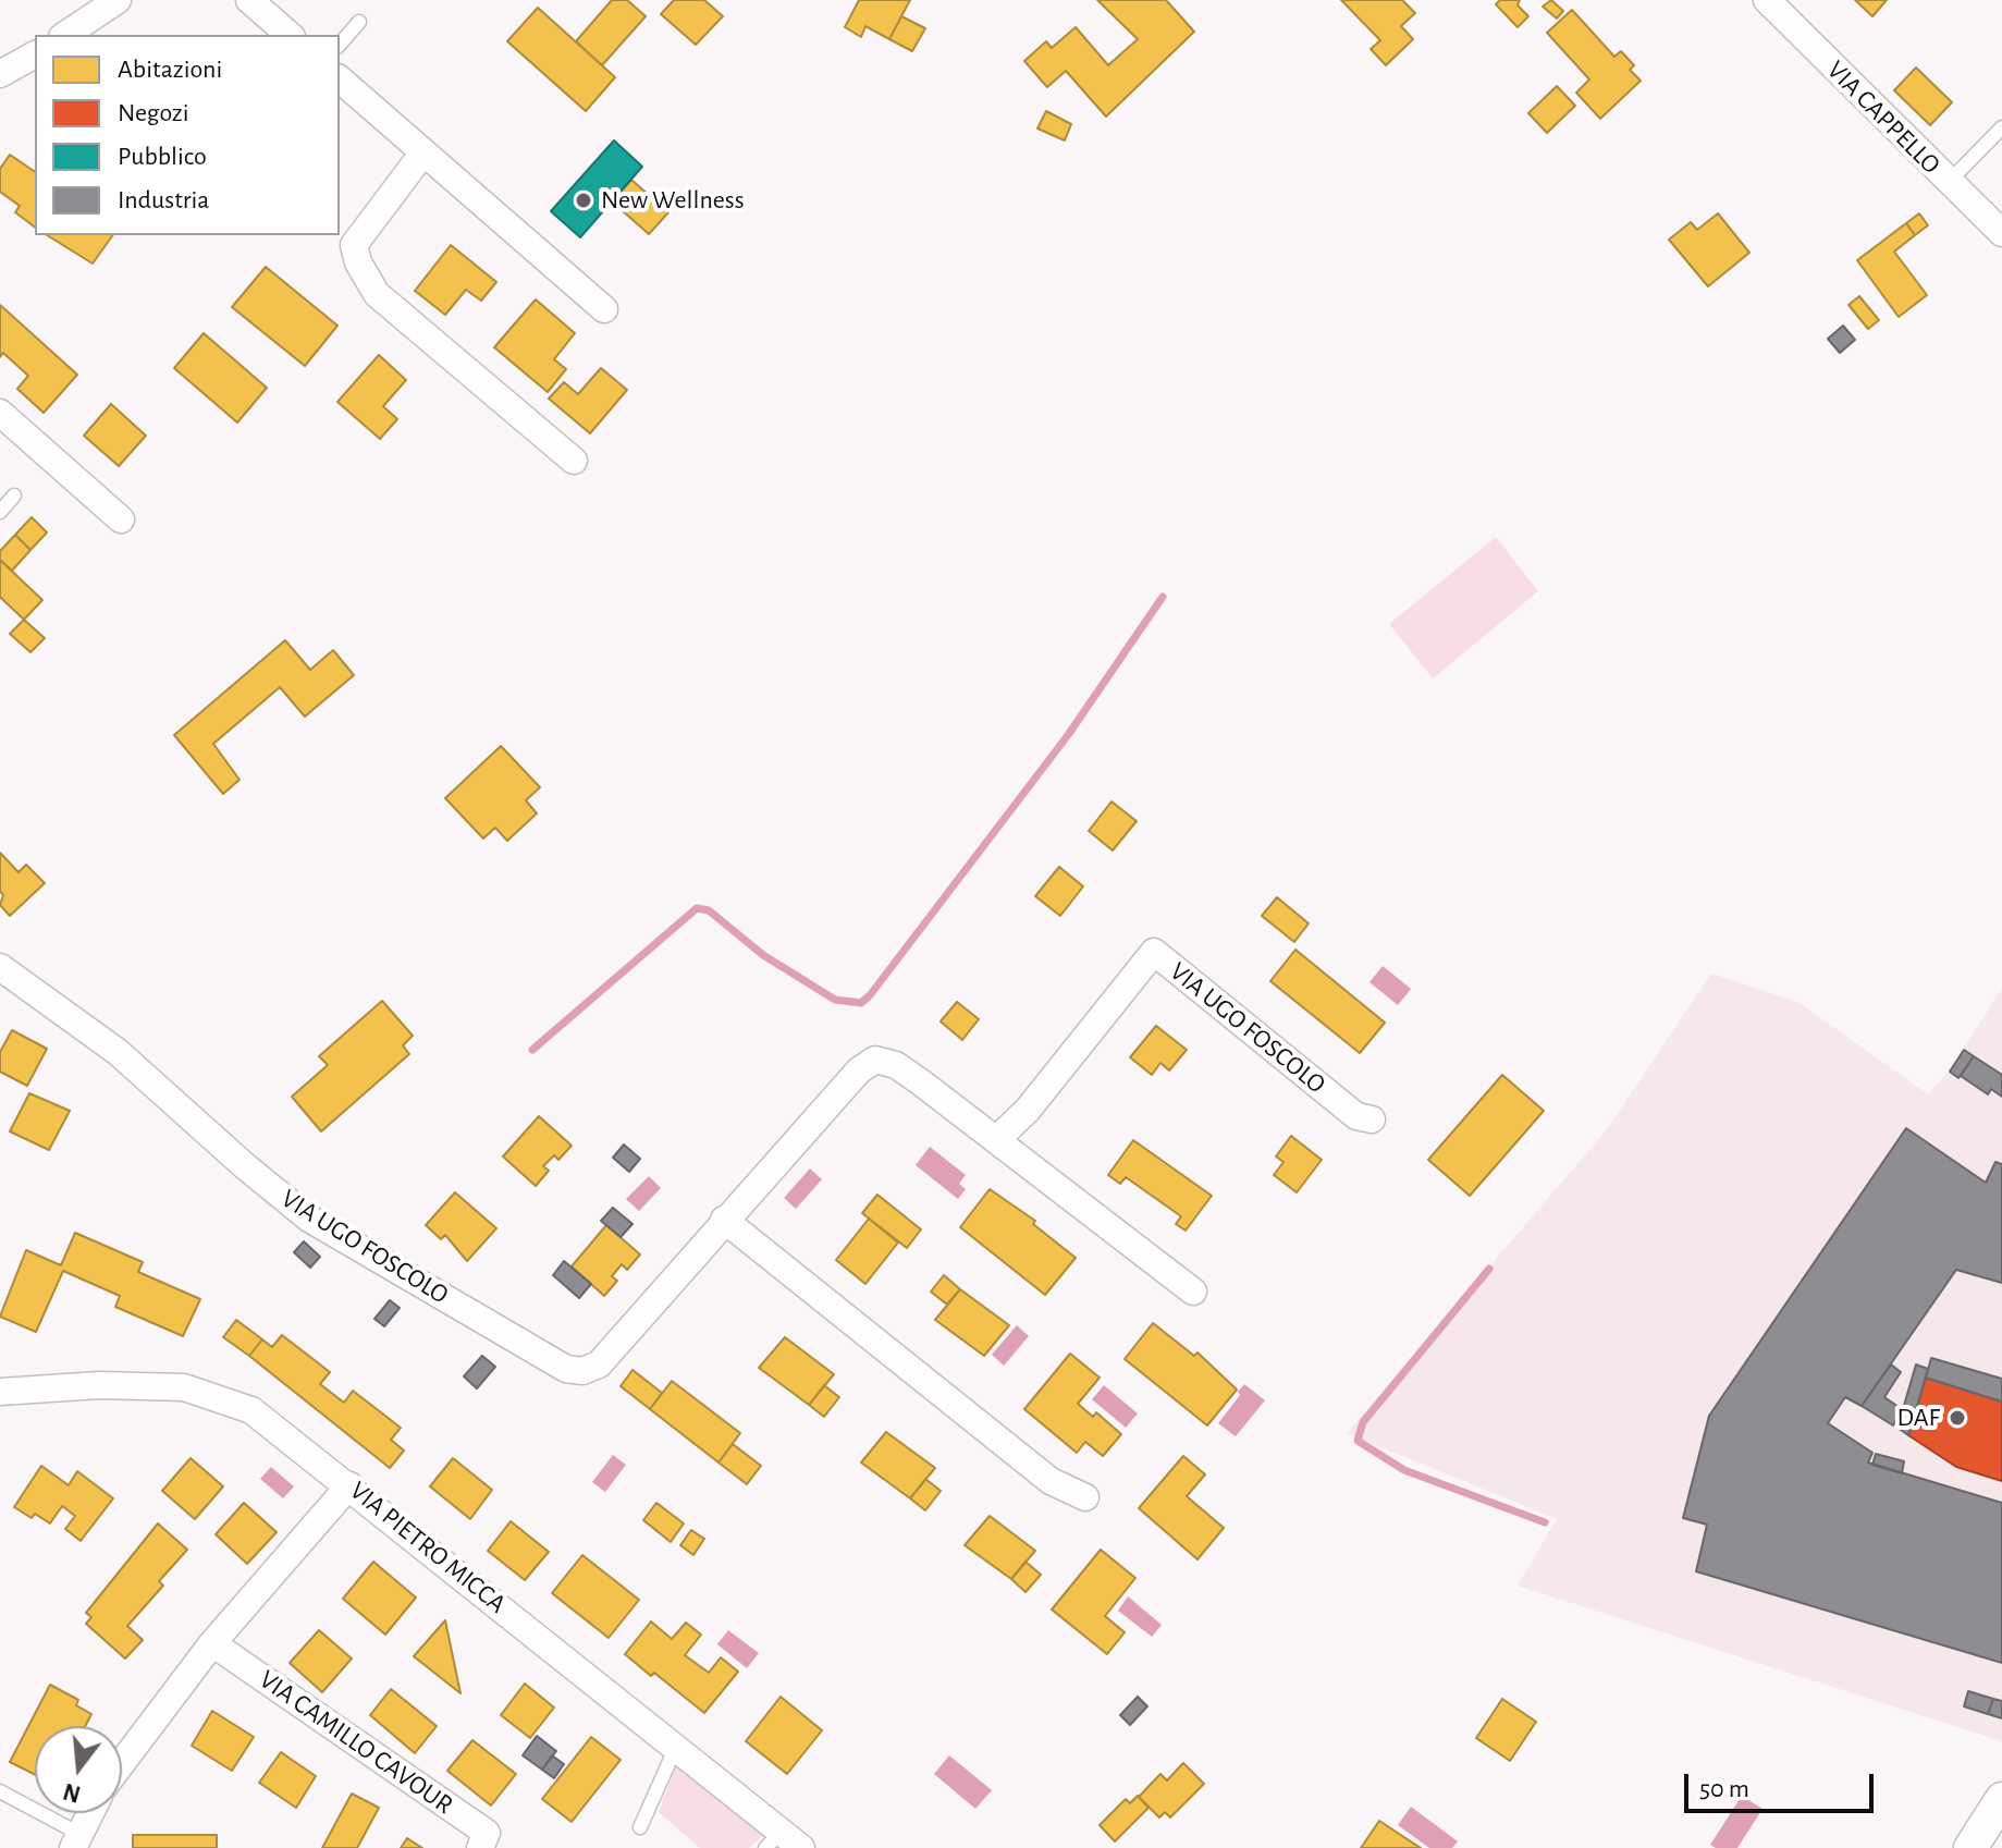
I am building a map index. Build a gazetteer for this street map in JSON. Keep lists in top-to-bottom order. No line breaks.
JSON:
{"streets":{"street":["VIA CAPPELLO","VIA UGO FOSCOLO","VIA PIETRO MICCA","VIA CAMILLO CAVOUR"]},"places":["New Wellness","DAF"],"legend":["Abitazioni","Negozi","Pubblico","Industria"],"scale_bar":"50 m","north":"bottom"}
